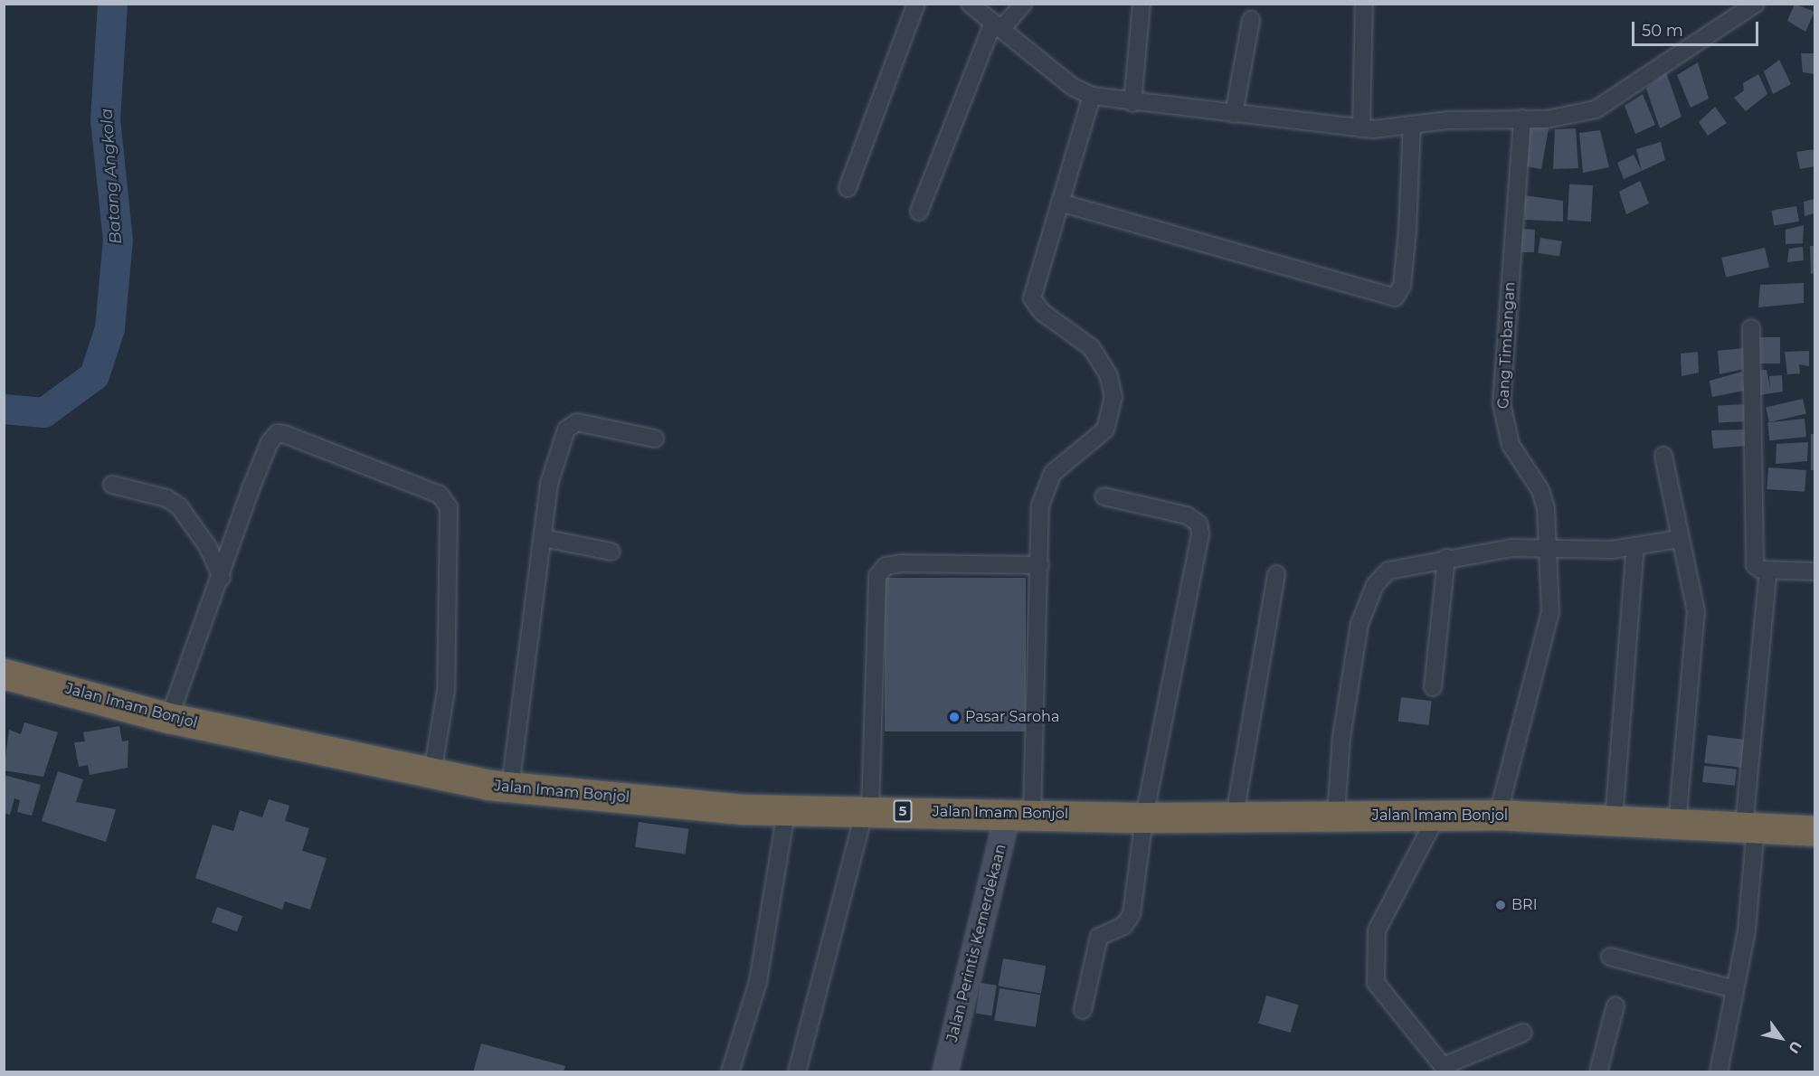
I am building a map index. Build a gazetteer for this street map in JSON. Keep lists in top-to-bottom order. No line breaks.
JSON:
{"streets":{"highway":["Jalan Imam Bonjol","5"],"street":["Gang Timbangan","Jalan Perintis Kemerdekaan"]},"crossings":[["Gang Timbangan","Jalan Imam Bonjol"],["Jalan Imam Bonjol","Jalan Perintis Kemerdekaan"]],"water":["Batang Angkola"],"places":["Pasar Saroha","BRI"],"scale_bar":"50 m","north":"bottom right"}
